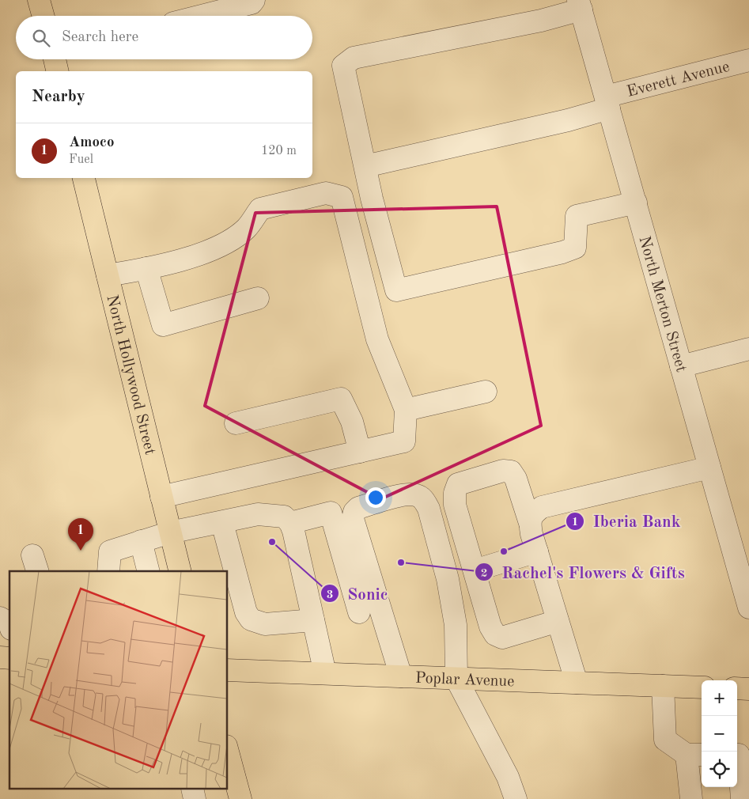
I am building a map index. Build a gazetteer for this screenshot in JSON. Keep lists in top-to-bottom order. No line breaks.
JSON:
{"streets":{"main road":["North Hollywood Street","Poplar Avenue"],"street":["Everett Avenue","North Merton Street"]},"crossings":[["Everett Avenue","North Merton Street"]],"places":["Sonic","Iberia Bank","Rachel's Flowers & Gifts"],"page":{"search":"Search here","heading":"Nearby","list":[{"mark":"1","name":"Amoco","note":"Fuel","value":"120 m"}],"pins":"1","map_buttons":["+","−"]}}
